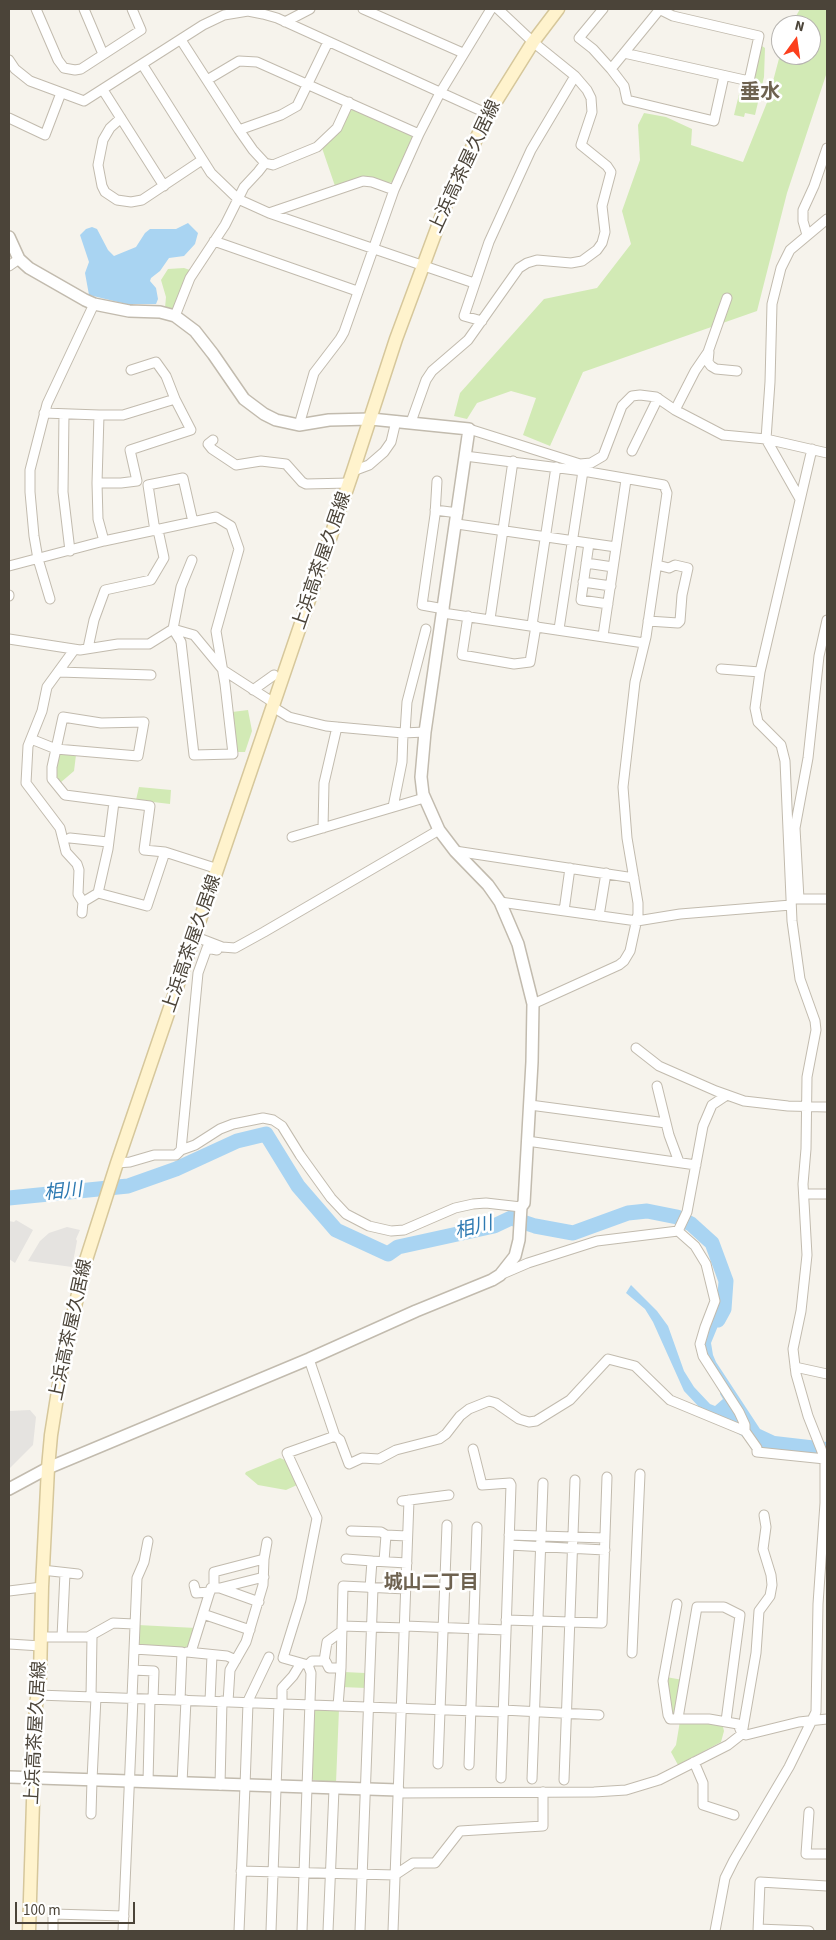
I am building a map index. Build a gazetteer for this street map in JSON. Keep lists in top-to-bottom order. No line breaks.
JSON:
{"streets":{"main road":["上浜高茶屋久居線"]},"districts":["垂水","城山二丁目"],"water":["相川"],"scale_bar":"100 m","north":"top"}
